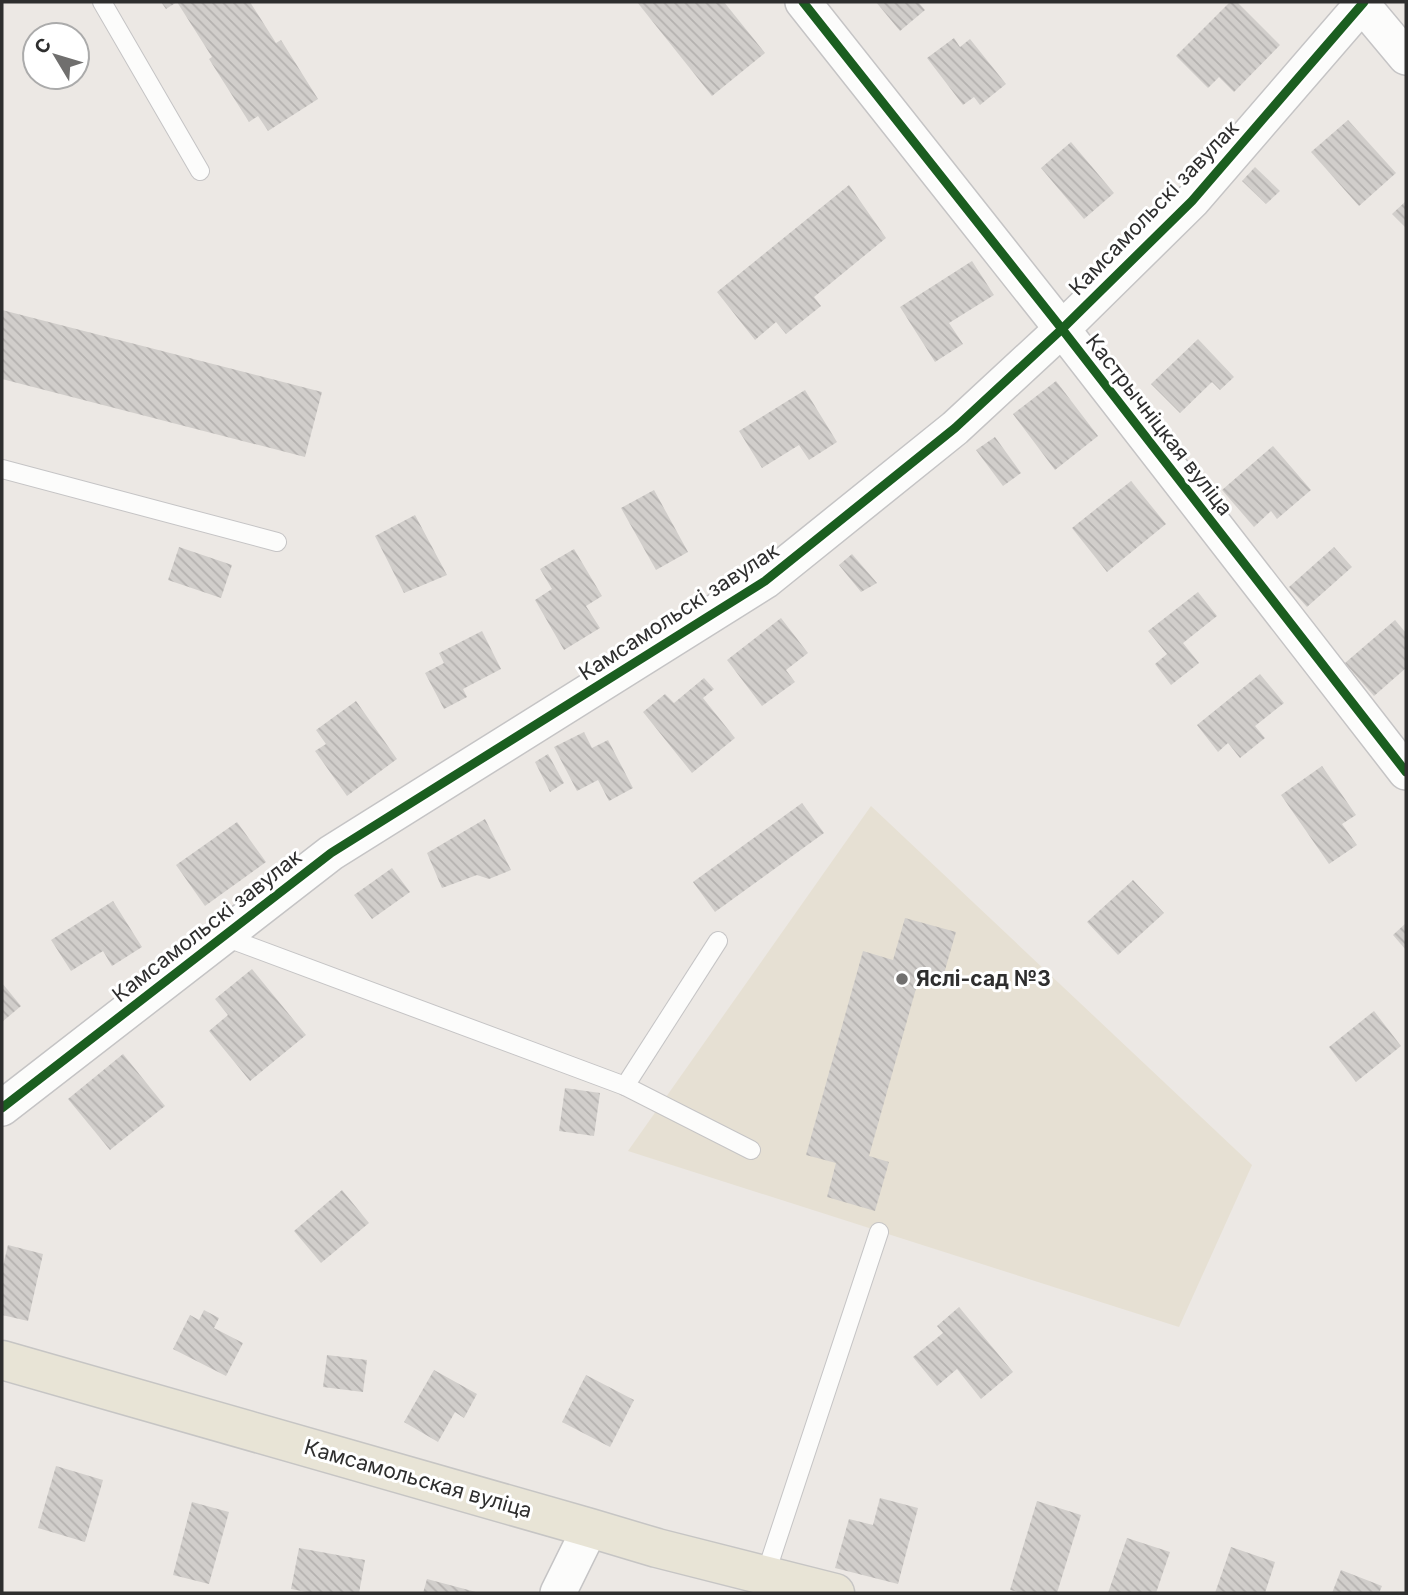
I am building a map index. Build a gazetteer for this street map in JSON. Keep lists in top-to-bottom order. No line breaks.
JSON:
{"streets":{"main road":["Камсамольская вуліца"],"street":["Камсамольскі завулак","Кастрычніцкая вуліца"]},"crossings":[["Камсамольскі завулак","Кастрычніцкая вуліца"]],"places":["Яслі-сад №3"],"north":"top left"}
